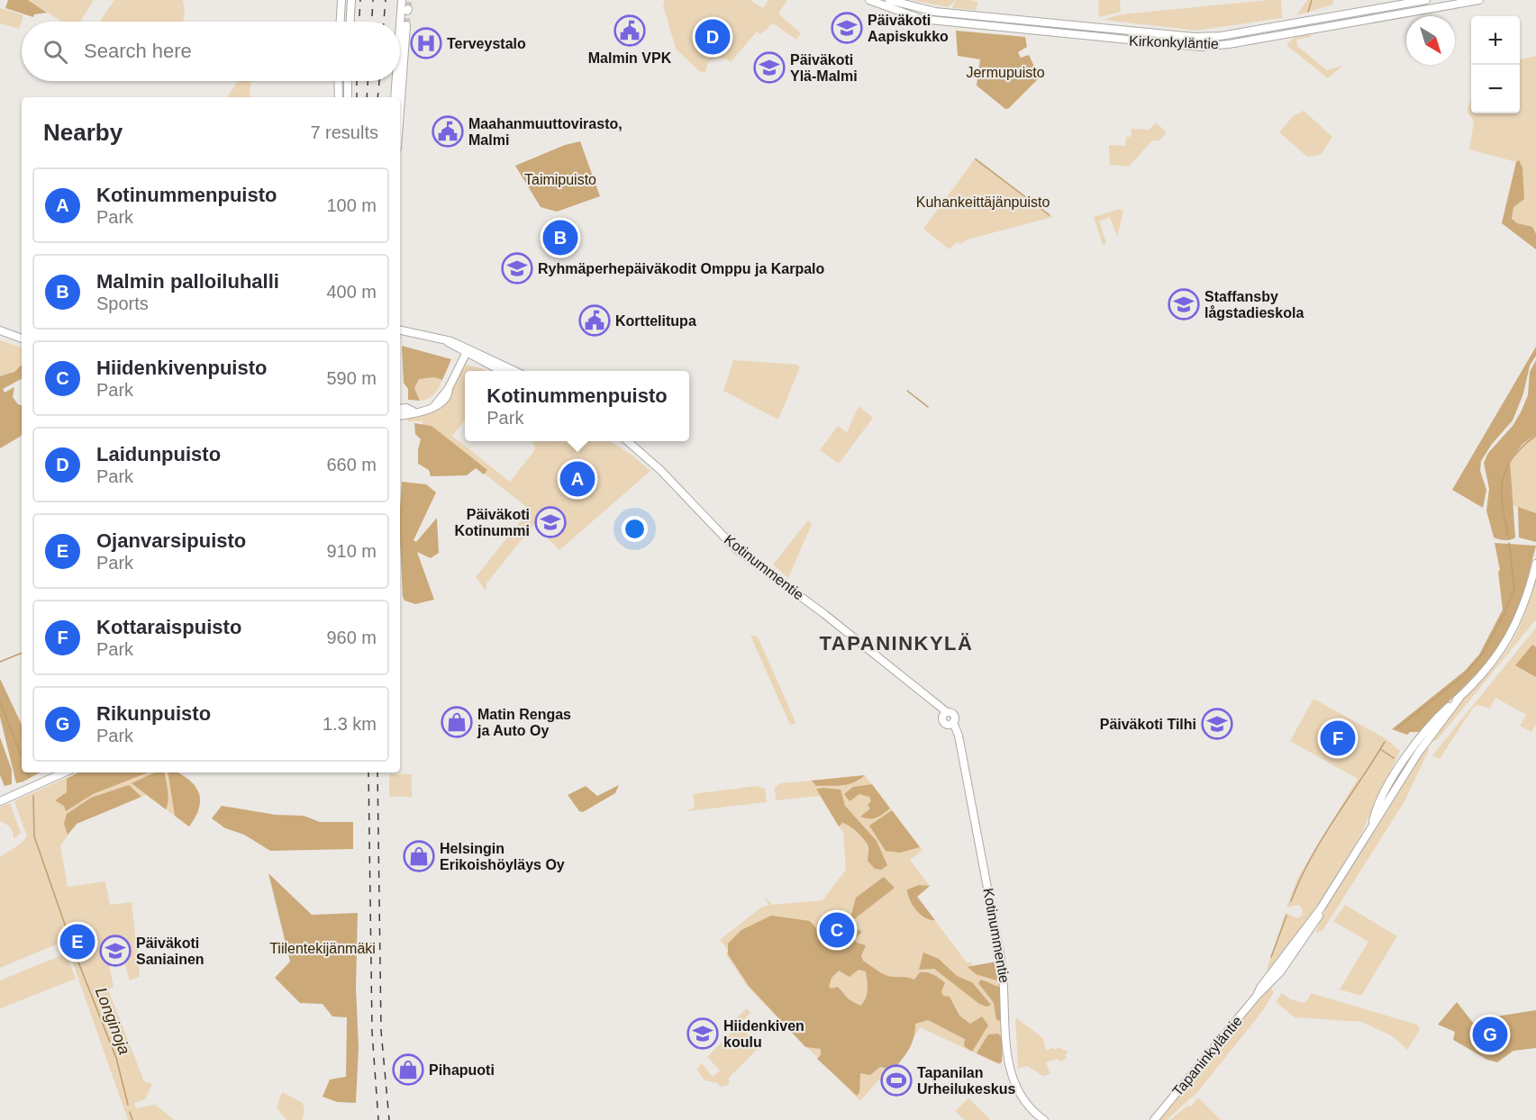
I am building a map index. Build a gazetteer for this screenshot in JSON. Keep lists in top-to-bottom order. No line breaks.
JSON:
{"streets":{"main road":["Kirkonkyläntie","Kotinummentie","Tapaninkyläntie"]},"districts":["TAPANINKYLÄ"],"water":["Longinoja"],"parks":["Jermupuisto","Taimipuisto","Kuhankeittäjänpuisto","Tiilentekijänmäki"],"places":{"school or university":["Päiväkoti Aapiskukko","Päiväkoti Ylä-Malmi","Ryhmäperhepäiväkodit Omppu ja Karpalo","Staffansby lågstadieskola","Päiväkoti Kotinummi","Päiväkoti Tilhi","Päiväkoti Saniainen","Hiidenkiven koulu"],"public building":["Malmin VPK","Maahanmuuttovirasto, Malmi","Korttelitupa"],"hospital":["Terveystalo"],"shop":["Matin Rengas ja Auto Oy","Helsingin Erikoishöyläys Oy","Pihapuoti"],"sports":["Tapanilan Urheilukeskus"]},"north":"bottom right","page":{"map_buttons":["+","−"],"pins":["D","B","A","F","C","E","G"],"search":"Search here","heading":["Nearby","7 results"],"list":[{"mark":"A","name":"Kotinummenpuisto","note":"Park","value":"100 m"},{"mark":"B","name":"Malmin palloiluhalli","note":"Sports","value":"400 m"},{"mark":"C","name":"Hiidenkivenpuisto","note":"Park","value":"590 m"},{"mark":"D","name":"Laidunpuisto","note":"Park","value":"660 m"},{"mark":"E","name":"Ojanvarsipuisto","note":"Park","value":"910 m"},{"mark":"F","name":"Kottaraispuisto","note":"Park","value":"960 m"},{"mark":"G","name":"Rikunpuisto","note":"Park","value":"1.3 km"}],"popup":["Kotinummenpuisto","Park"]}}
